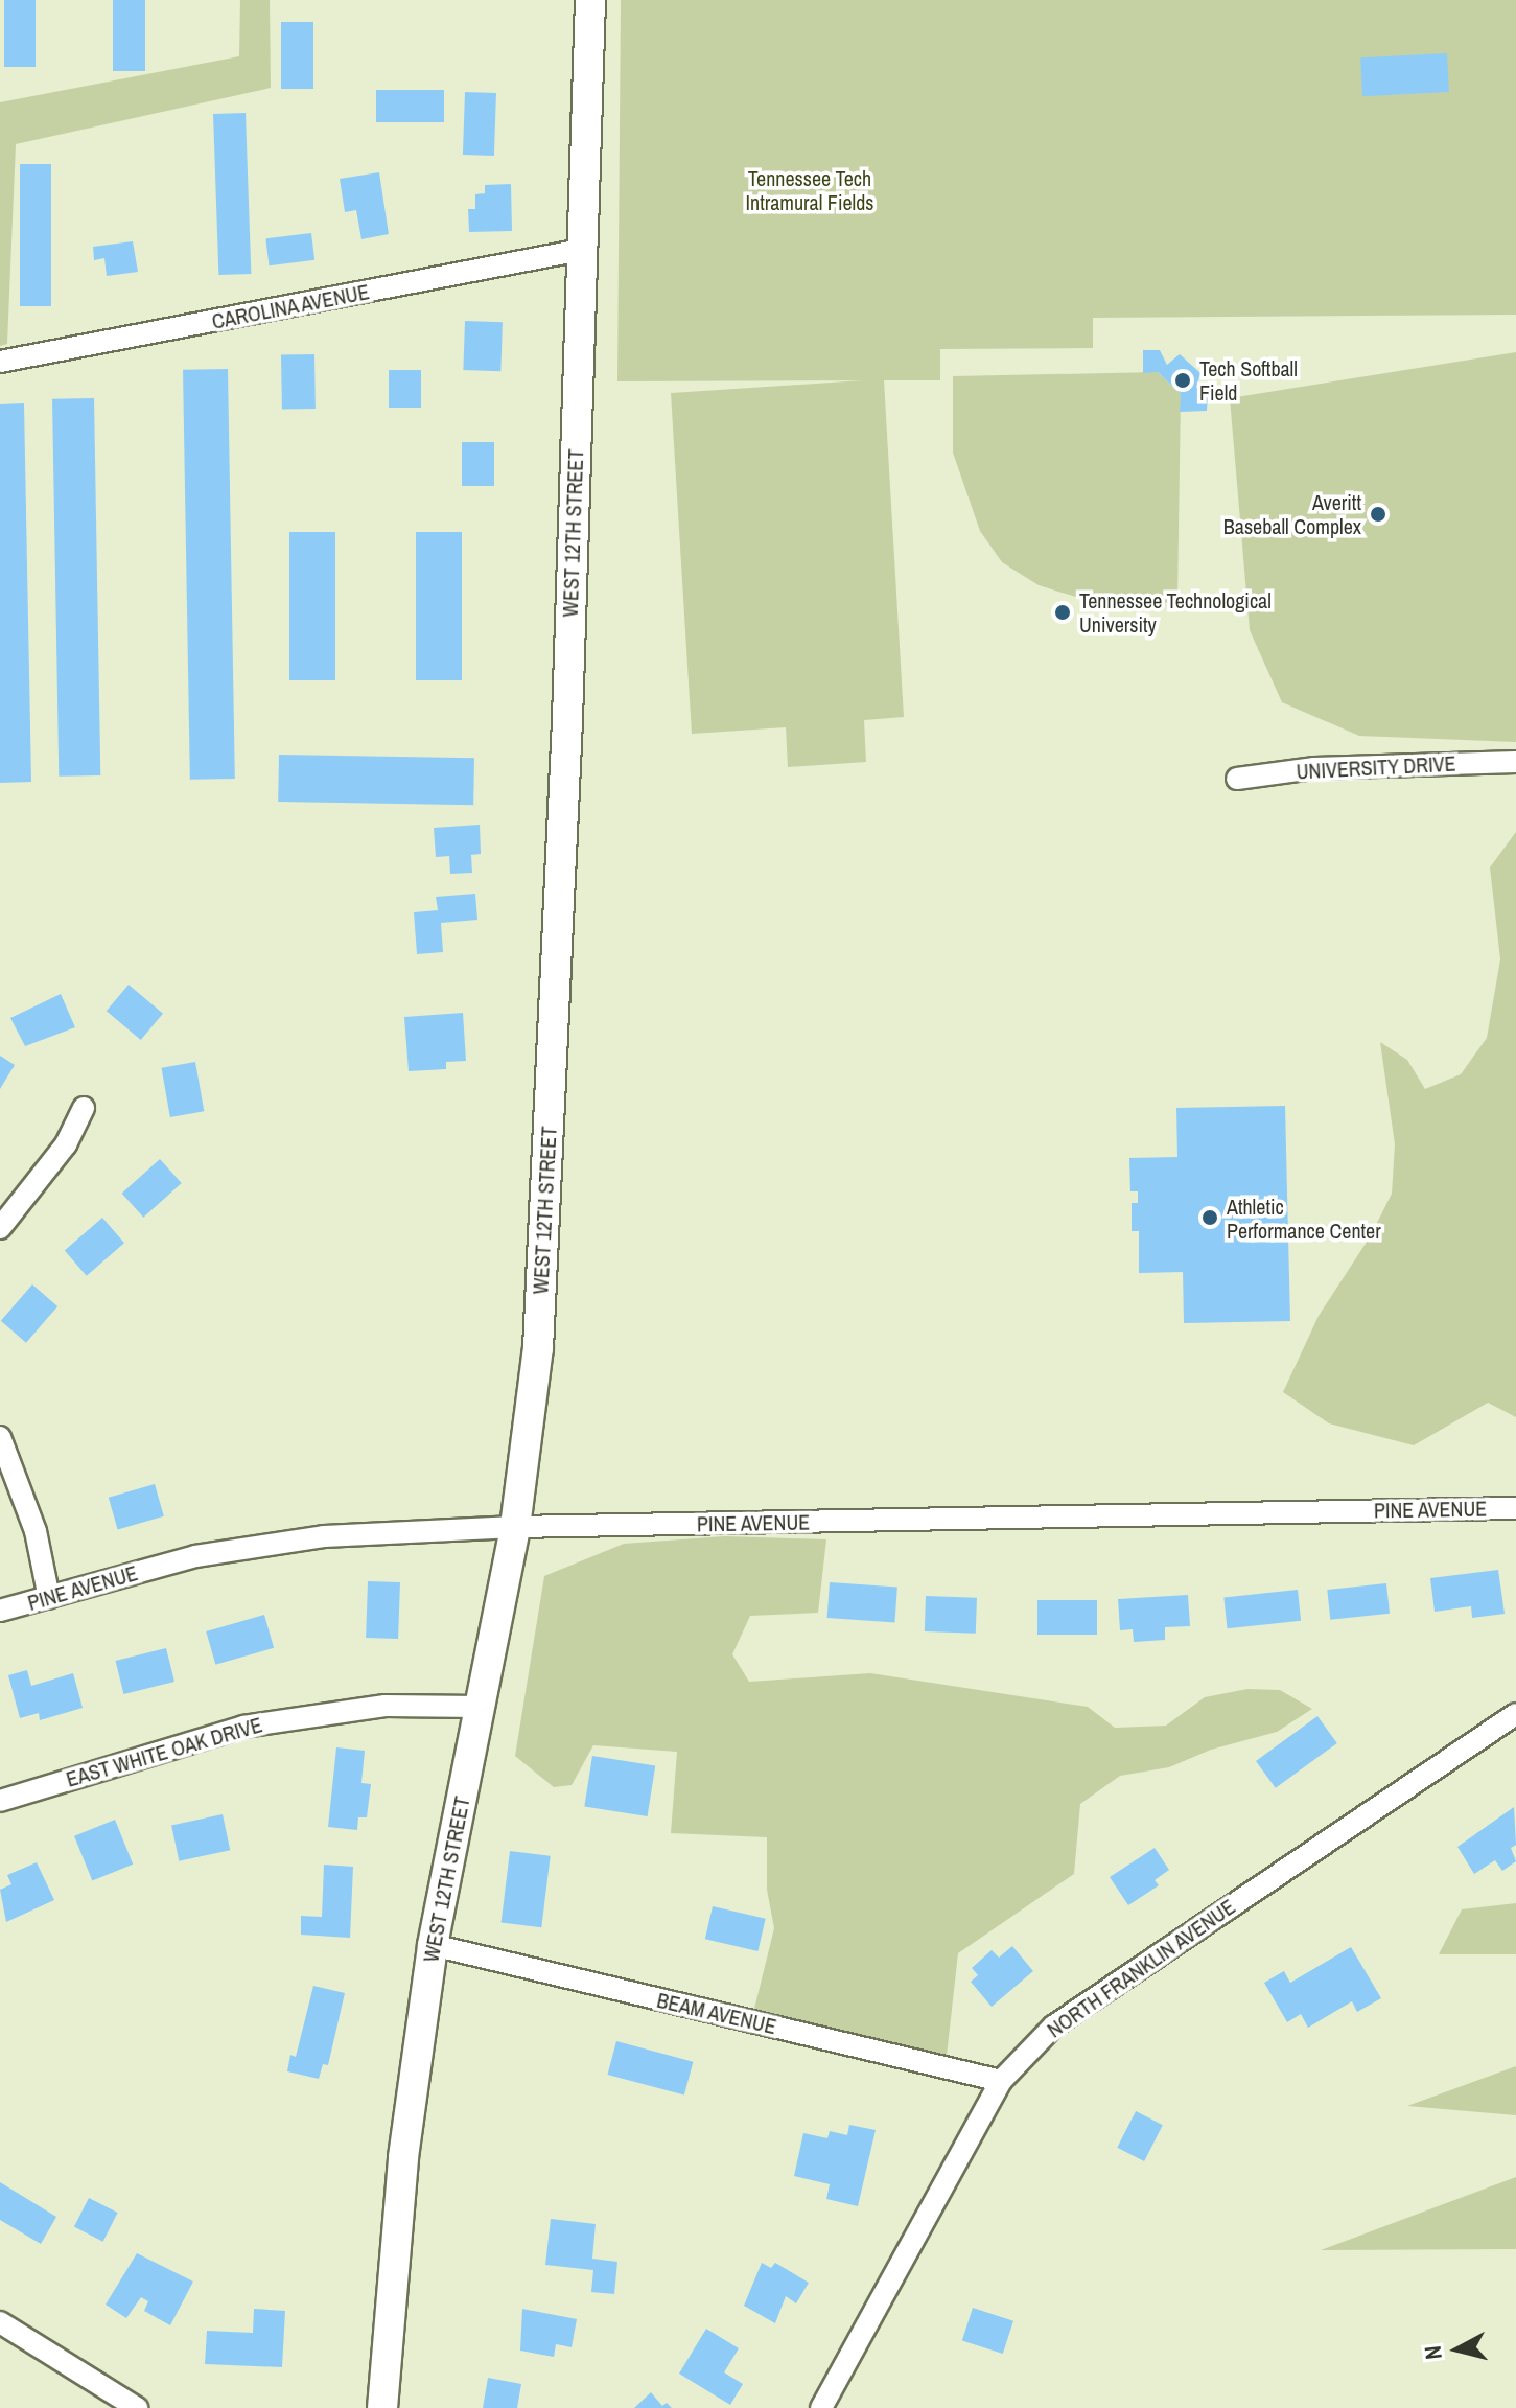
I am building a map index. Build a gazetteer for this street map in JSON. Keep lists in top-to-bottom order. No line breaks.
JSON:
{"streets":{"main road":["WEST 12TH STREET"],"street":["CAROLINA AVENUE","UNIVERSITY DRIVE","PINE AVENUE","EAST WHITE OAK DRIVE","NORTH FRANKLIN AVENUE","BEAM AVENUE"]},"crossings":[["CAROLINA AVENUE","WEST 12TH STREET"],["WEST 12TH STREET","PINE AVENUE"],["WEST 12TH STREET","EAST WHITE OAK DRIVE"],["WEST 12TH STREET","BEAM AVENUE"],["NORTH FRANKLIN AVENUE","BEAM AVENUE"]],"parks":["Tennessee Tech Intramural Fields"],"places":["Tech Softball Field","Averitt Baseball Complex","Tennessee Technological University","Athletic Performance Center"],"north":"left"}
